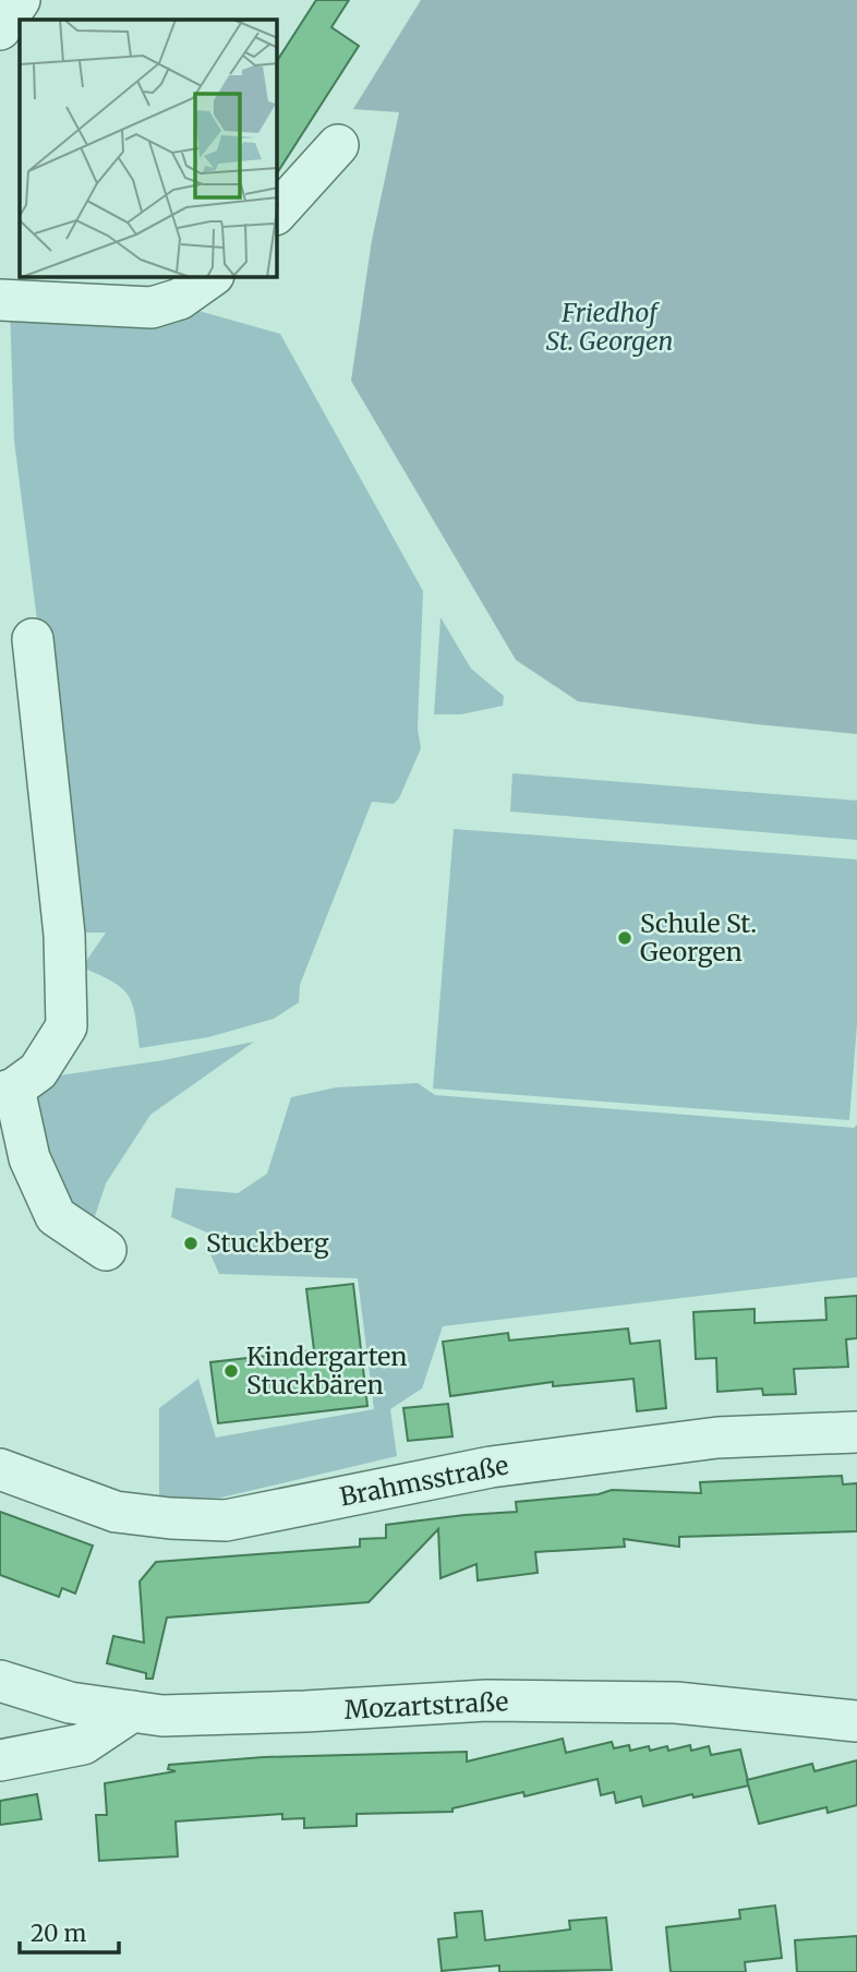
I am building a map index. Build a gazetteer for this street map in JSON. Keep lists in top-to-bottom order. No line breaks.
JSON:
{"streets":{"street":["Brahmsstraße","Mozartstraße"]},"parks":["Friedhof St. Georgen"],"places":["Schule St. Georgen","Stuckberg","Kindergarten Stuckbären"],"scale_bar":"20 m"}
